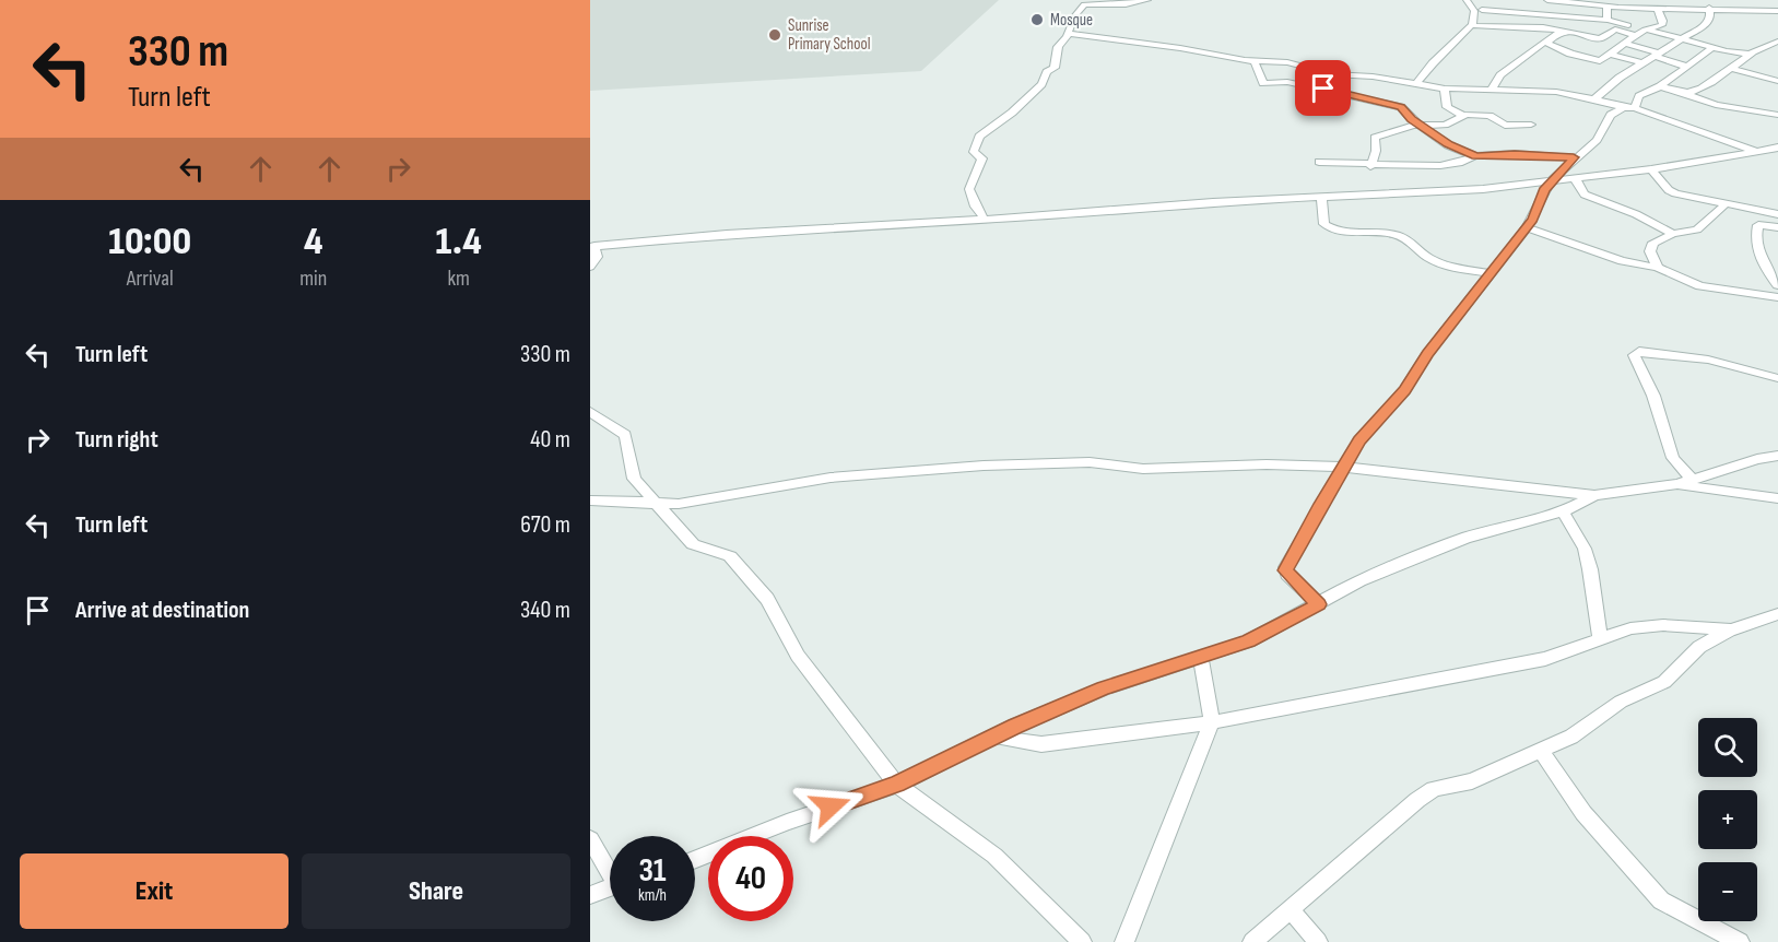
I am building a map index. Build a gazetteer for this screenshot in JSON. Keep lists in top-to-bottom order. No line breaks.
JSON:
{"places":["Mosque","Sunrise Primary School"],"page":{"turn":["330 m","Turn left"],"eta":["10:00","Arrival","4","min","1.4","km"],"list":[{"name":"Turn left","value":"330 m"},{"name":"Turn right","value":"40 m"},{"name":"Turn left","value":"670 m"},{"name":"Arrive at destination","value":"340 m"}],"map_buttons":["+","−"],"speed":"31 km/h","limit":"40","buttons":["Exit","Share"]}}
